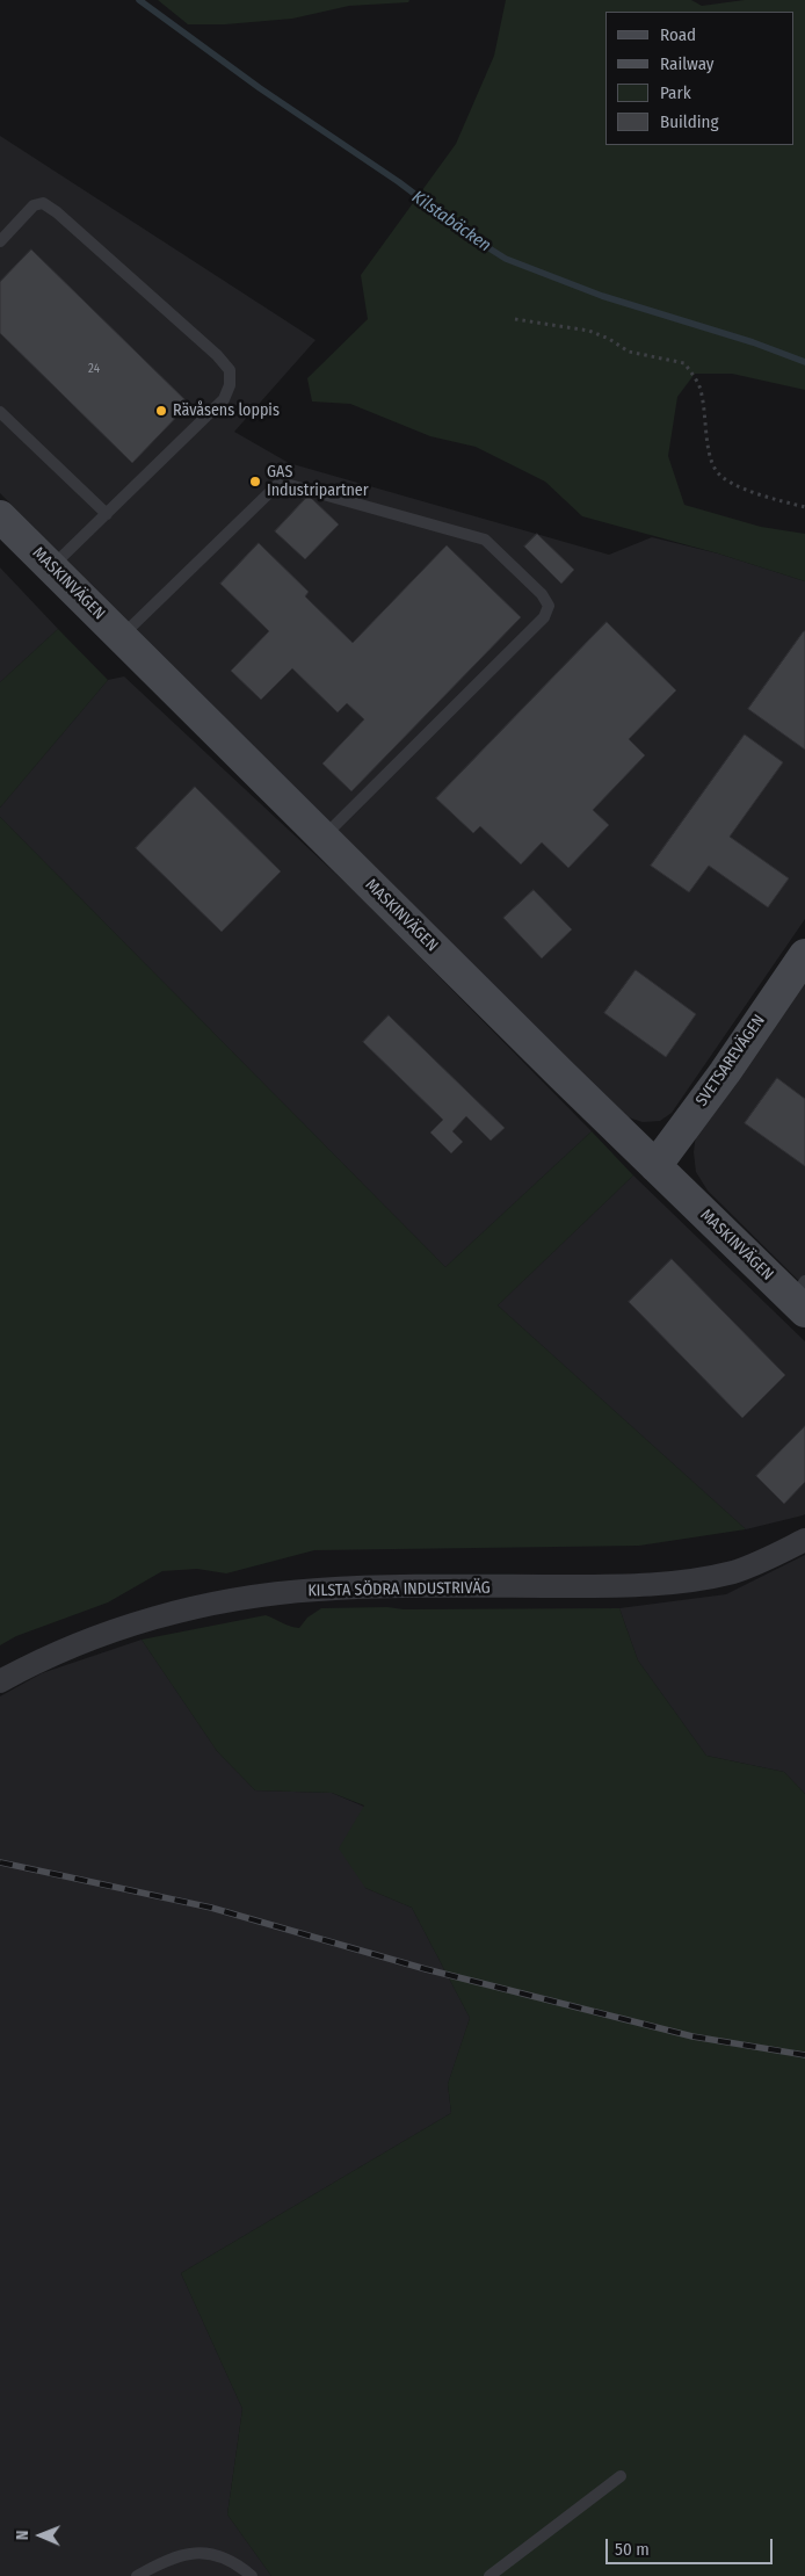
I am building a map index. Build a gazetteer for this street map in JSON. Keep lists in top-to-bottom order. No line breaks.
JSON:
{"streets":{"street":["MASKINVÄGEN","SVETSAREVÄGEN","KILSTA SÖDRA INDUSTRIVÄG"]},"crossings":[["MASKINVÄGEN","SVETSAREVÄGEN"]],"water":["Kilstabäcken"],"places":["Rävåsens loppis","GAS Industripartner"],"house_numbers":["24"],"legend":["Road","Railway","Park","Building"],"scale_bar":"50 m","north":"left"}
